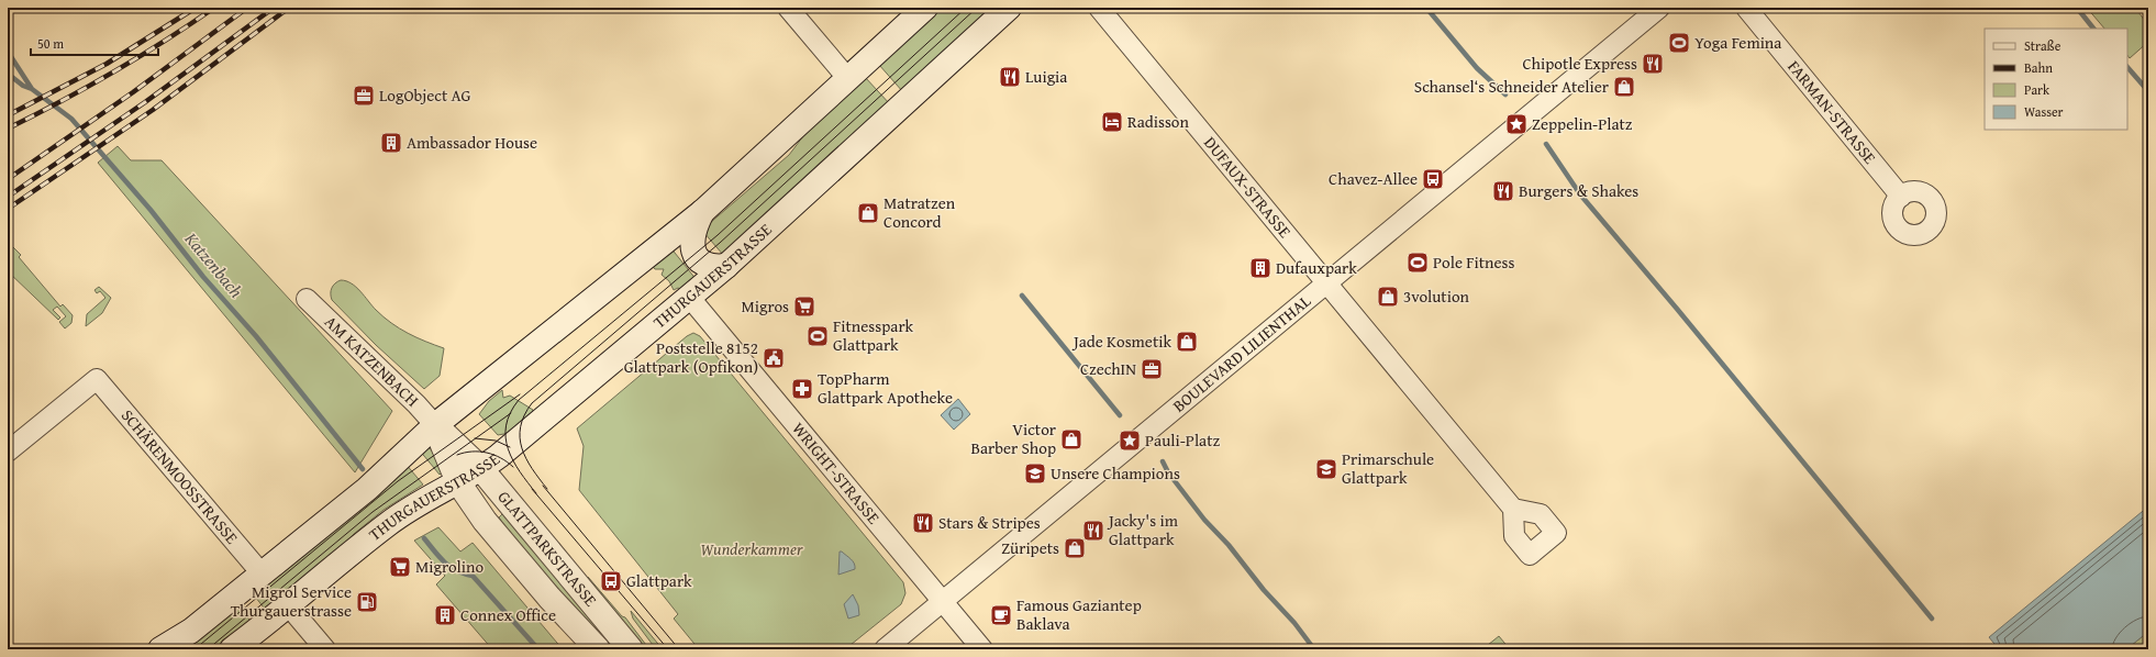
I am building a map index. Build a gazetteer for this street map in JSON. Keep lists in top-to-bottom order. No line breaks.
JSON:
{"streets":{"main road":["THURGAUERSTRASSE","GLATTPARKSTRASSE"],"street":["FARMAN-STRASSE","DUFAUX-STRASSE","BOULEVARD LILIENTHAL","AM KATZENBACH","WRIGHT-STRASSE","SCHÄRENMOOSSTRASSE"]},"crossings":[["DUFAUX-STRASSE","BOULEVARD LILIENTHAL"],["THURGAUERSTRASSE","WRIGHT-STRASSE"],["THURGAUERSTRASSE","GLATTPARKSTRASSE"],["BOULEVARD LILIENTHAL","WRIGHT-STRASSE"],["AM KATZENBACH","GLATTPARKSTRASSE"]],"water":["Katzenbach"],"parks":["Wunderkammer"],"places":{"sports":["Yoga Femina","Pole Fitness","Fitnesspark Glattpark"],"restaurant":["Chipotle Express","Luigia","Burgers & Shakes","Stars & Stripes","Jacky's im Glattpark"],"shop":["Schansel‘s Schneider Atelier","Matratzen Concord","3volution","Jade Kosmetik","Victor Barber Shop","Züripets"],"office":["LogObject AG","CzechIN"],"hotel":["Radisson"],"place":["Zeppelin-Platz","Pauli-Platz"],"building":["Ambassador House","Dufauxpark","Connex Office"],"bus stop":["Chavez-Allee","Glattpark"],"supermarket":["Migros","Migrolino"],"public building":["Poststelle 8152 Glattpark (Opfikon)"],"pharmacy":["TopPharm Glattpark Apotheke"],"school or university":["Primarschule Glattpark","Unsere Champions"],"fuel station":["Migrol Service Thurgauerstrasse"],"cafe":["Famous Gaziantep Baklava"]},"legend":["Straße","Bahn","Park","Wasser"],"scale_bar":"50 m"}
